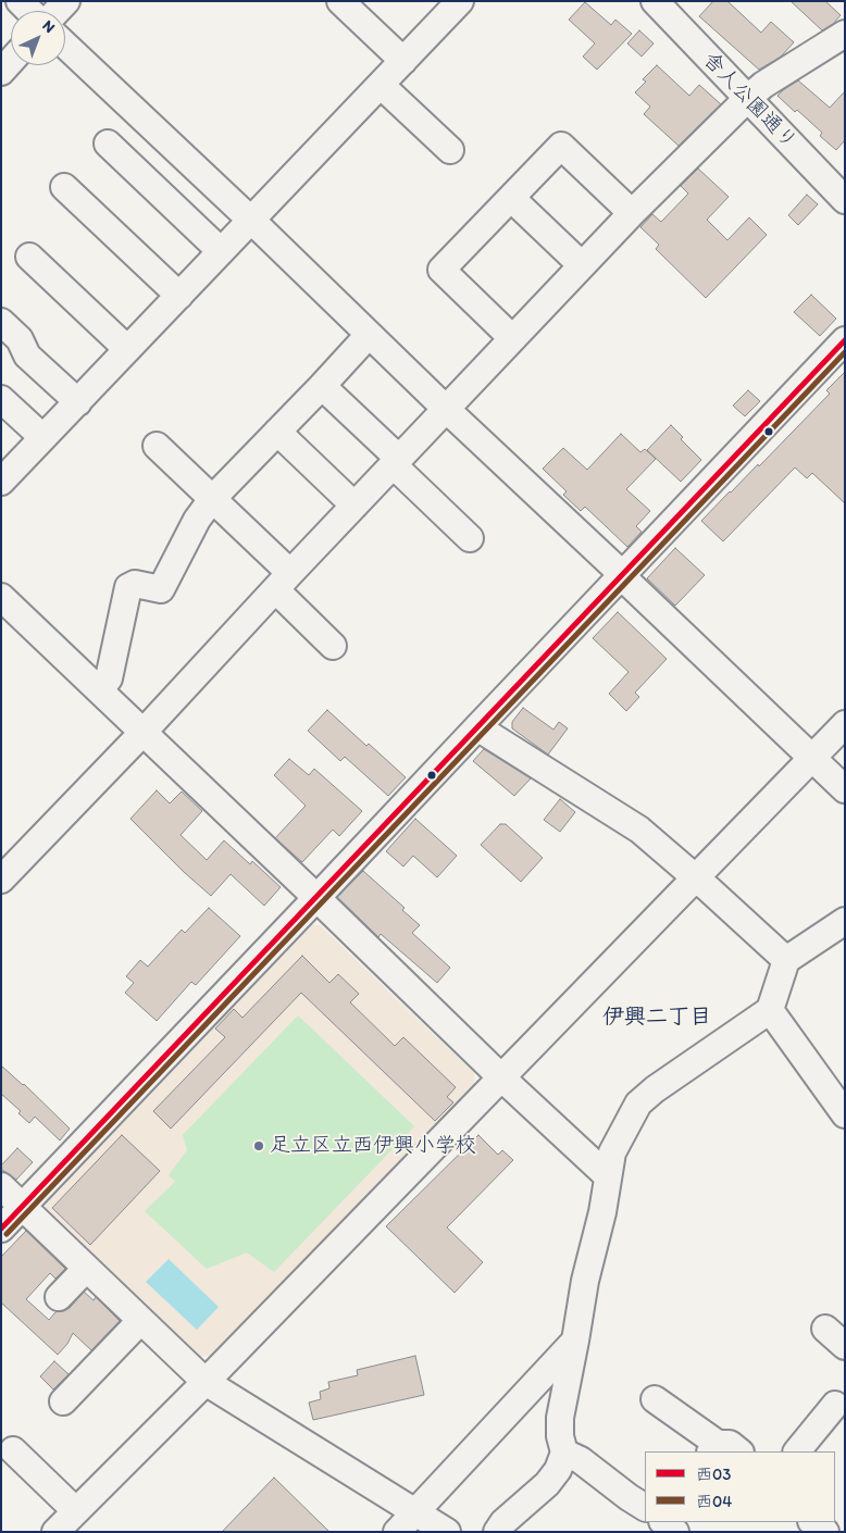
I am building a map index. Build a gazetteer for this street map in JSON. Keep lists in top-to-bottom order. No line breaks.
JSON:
{"streets":{"street":["舎人公園通り"]},"districts":["伊興二丁目"],"places":["足立区立西伊興小学校"],"lines":["transit line 西03","transit line 西04"],"legend":["西03","西04"],"north":"top right"}
